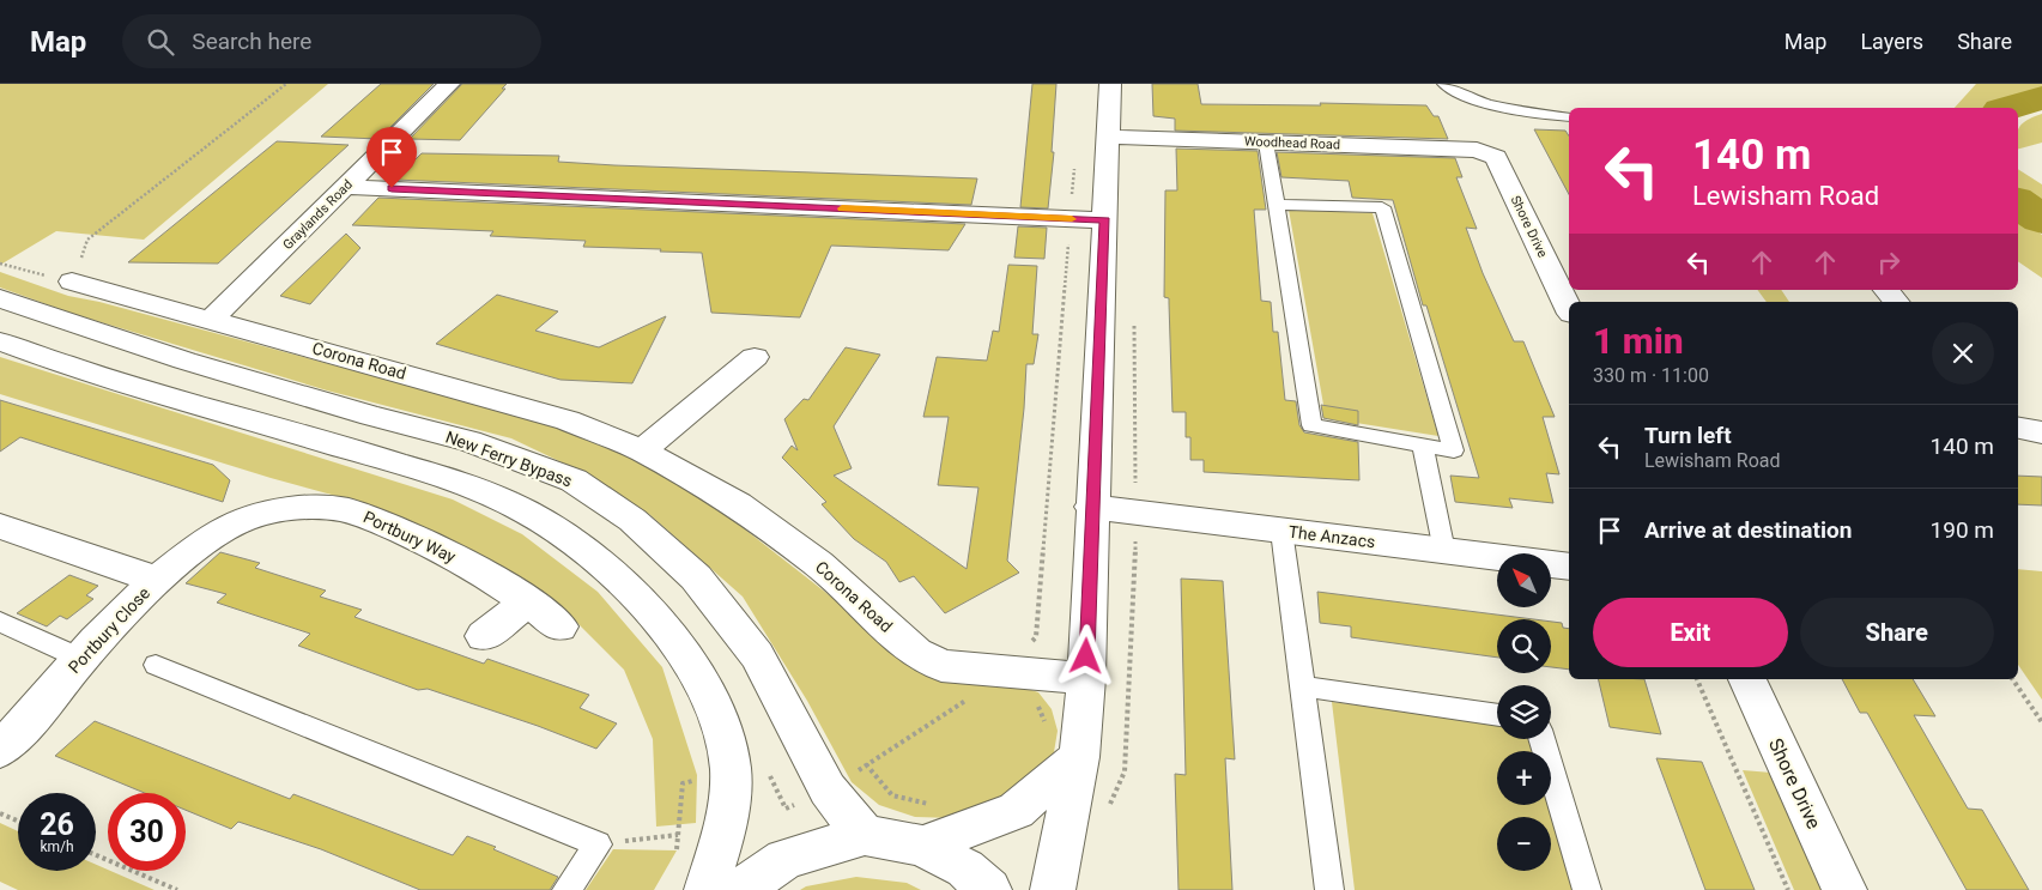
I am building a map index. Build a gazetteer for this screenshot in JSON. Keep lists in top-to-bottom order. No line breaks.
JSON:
{"streets":{"main road":["Woodhead Road","Graylands Road","Shore Drive","Corona Road","New Ferry Bypass","Portbury Way","The Anzacs","Portbury Close"]},"crossings":[["Woodhead Road","Shore Drive"],["Graylands Road","Corona Road"],["Portbury Way","Portbury Close"]],"north":"top left","page":{"header":"Map","search":"Search here","nav":["Map","Layers","Share"],"turn":["140 m","Lewisham Road"],"heading":["1 min","330 m · 11:00"],"list":[{"name":"Turn left","note":"Lewisham Road","value":"140 m"},{"name":"Arrive at destination","value":"190 m"}],"map_buttons":["+","−"],"buttons":["Exit","Share"],"speed":"26 km/h","limit":"30"}}
